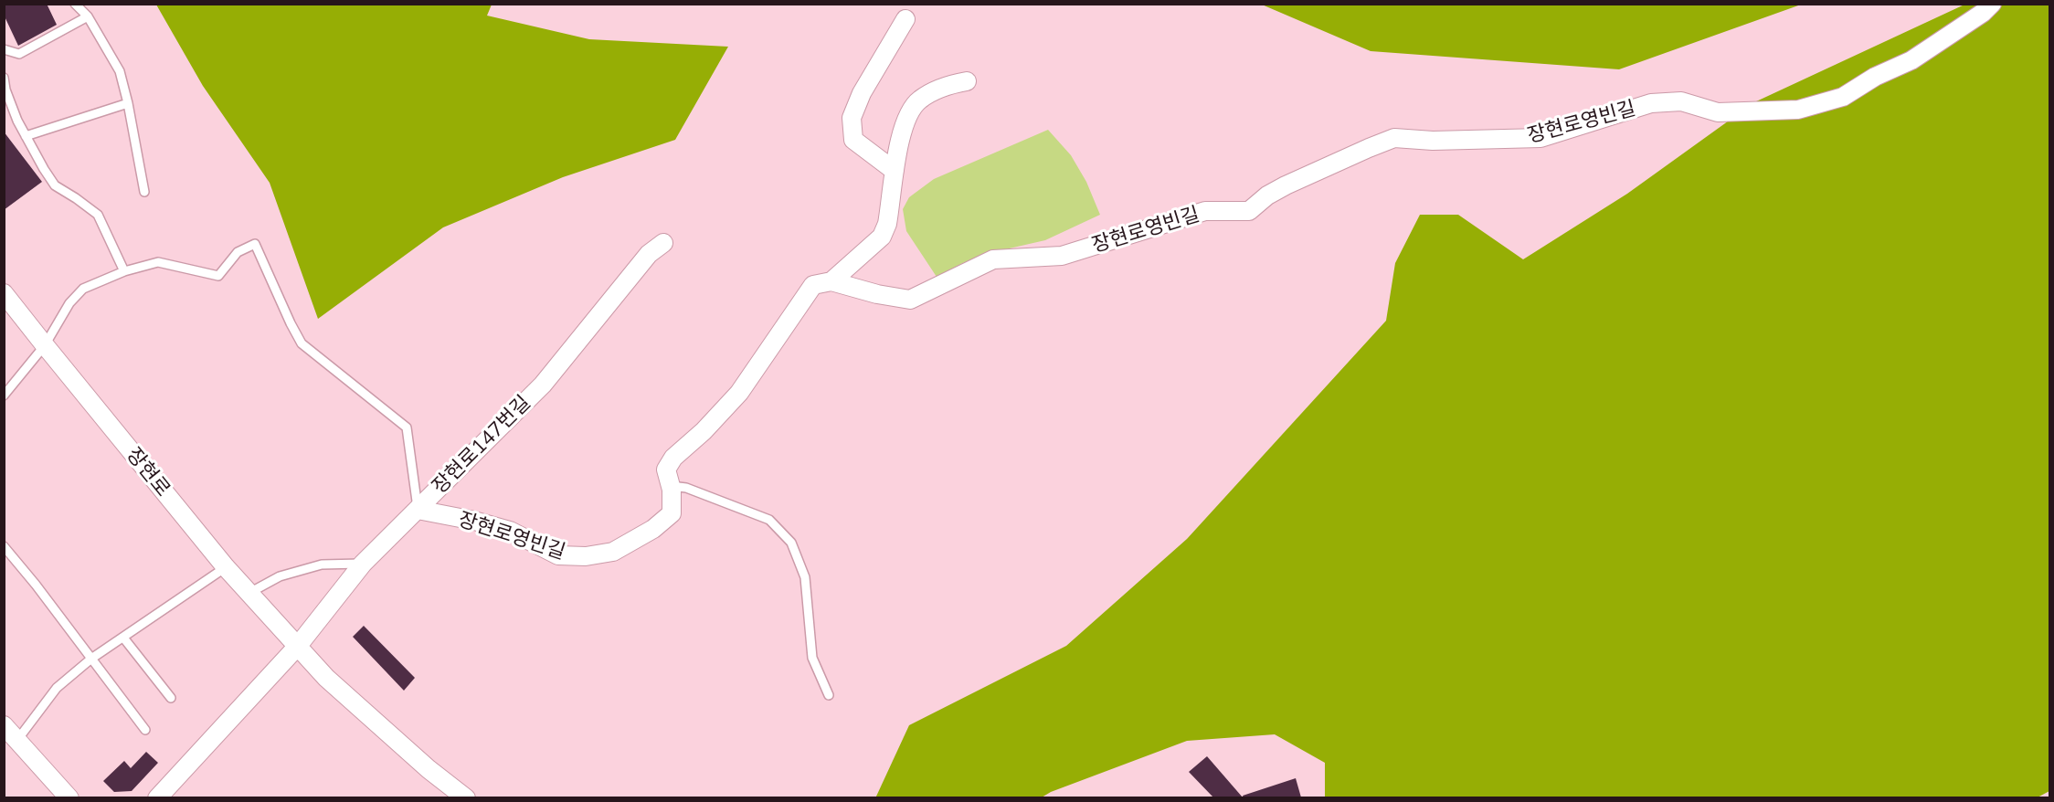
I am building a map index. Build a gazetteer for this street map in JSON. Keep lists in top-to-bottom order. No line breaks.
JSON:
{"streets":{"street":["장현로영빈길","장현로147번길","장현로"]},"crossings":[["장현로영빈길","장현로147번길"],["장현로147번길","장현로"]]}
